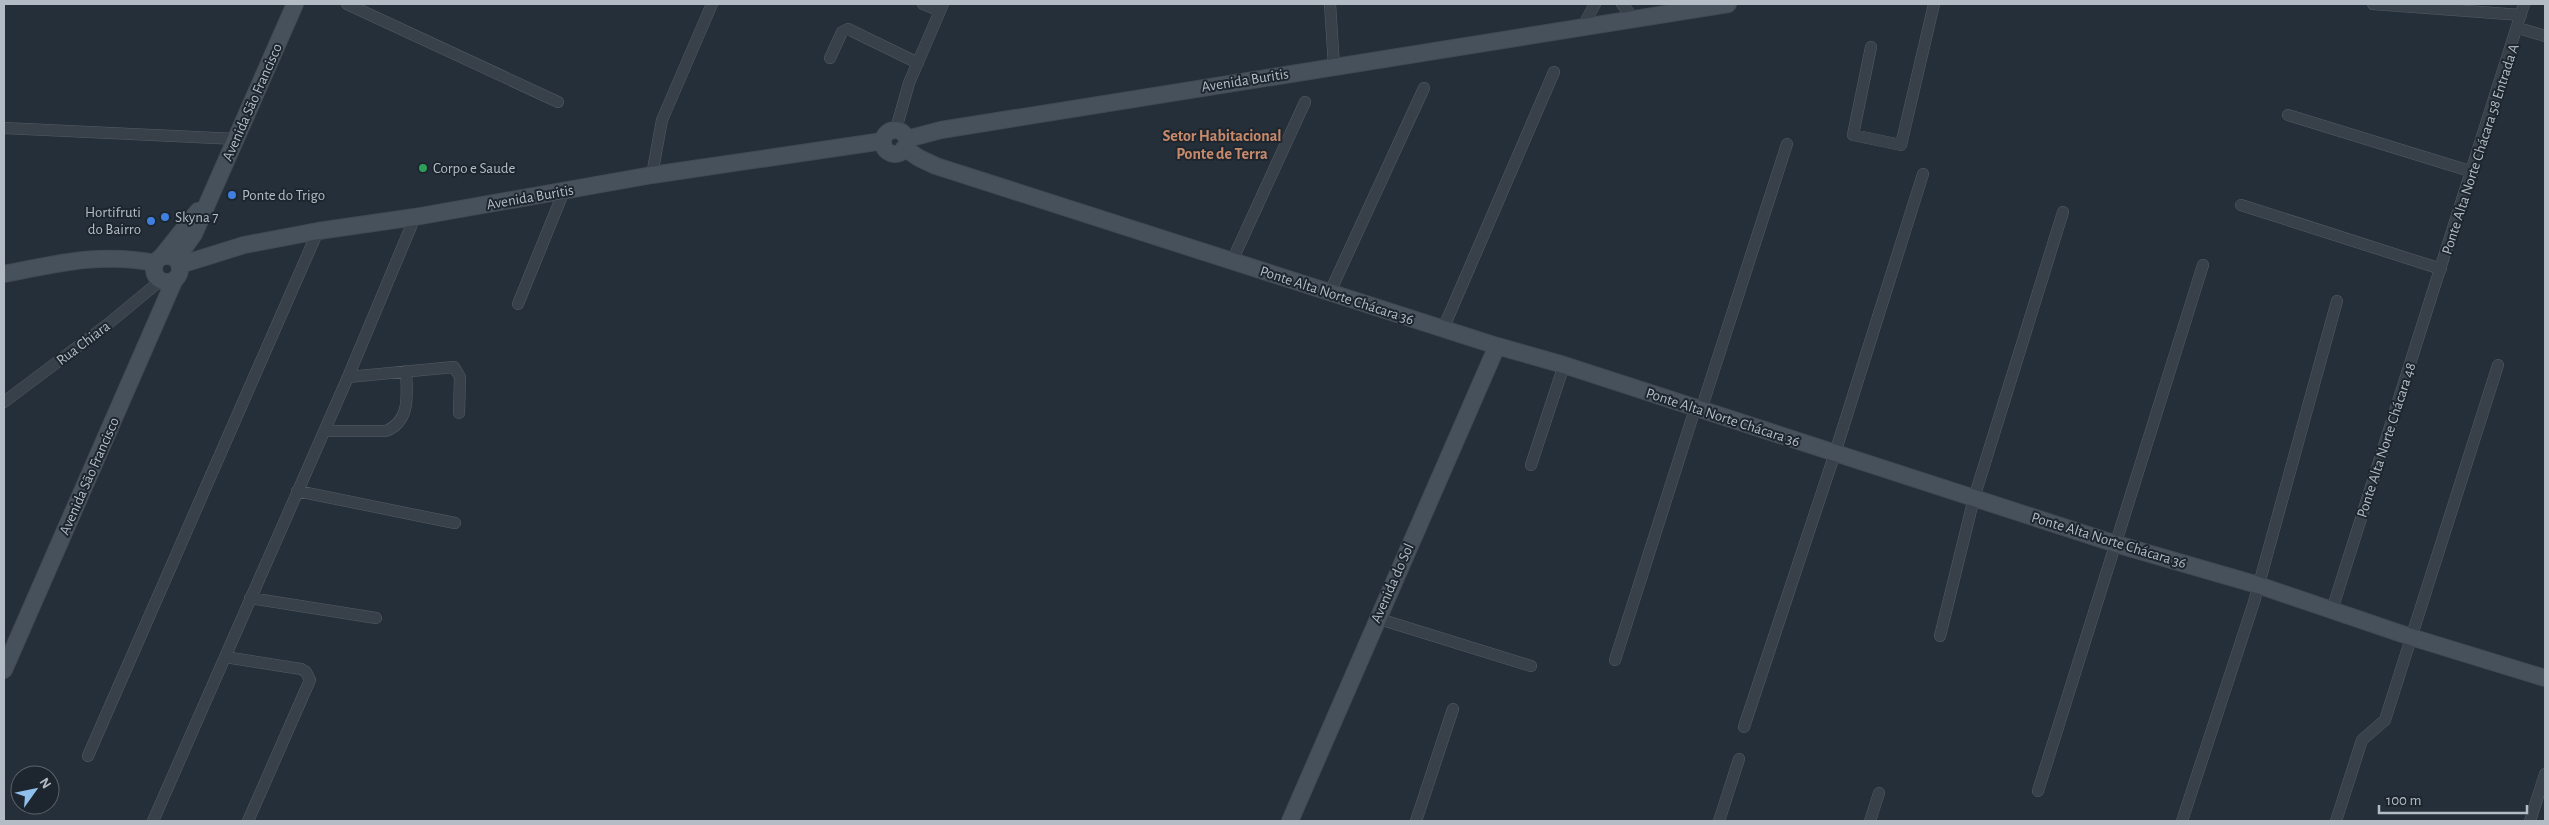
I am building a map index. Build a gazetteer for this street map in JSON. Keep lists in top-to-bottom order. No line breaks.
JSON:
{"streets":{"street":["Avenida Buritis","Avenida São Francisco","Ponte Alta Norte Chácara 58 Entrada A","Ponte Alta Norte Chácara 36","Rua Chiara","Ponte Alta Norte Chácara 48","Avenida do Sol"]},"crossings":[["Avenida Buritis","Avenida São Francisco"],["Avenida Buritis","Ponte Alta Norte Chácara 36"],["Avenida São Francisco","Rua Chiara"],["Ponte Alta Norte Chácara 58 Entrada A","Ponte Alta Norte Chácara 48"],["Ponte Alta Norte Chácara 36","Ponte Alta Norte Chácara 48"],["Ponte Alta Norte Chácara 36","Avenida do Sol"]],"districts":["Setor Habitacional Ponte de Terra"],"places":["Corpo e Saude","Ponte do Trigo","Skyna 7","Hortifruti do Bairro"],"scale_bar":"100 m","north":"top right"}
